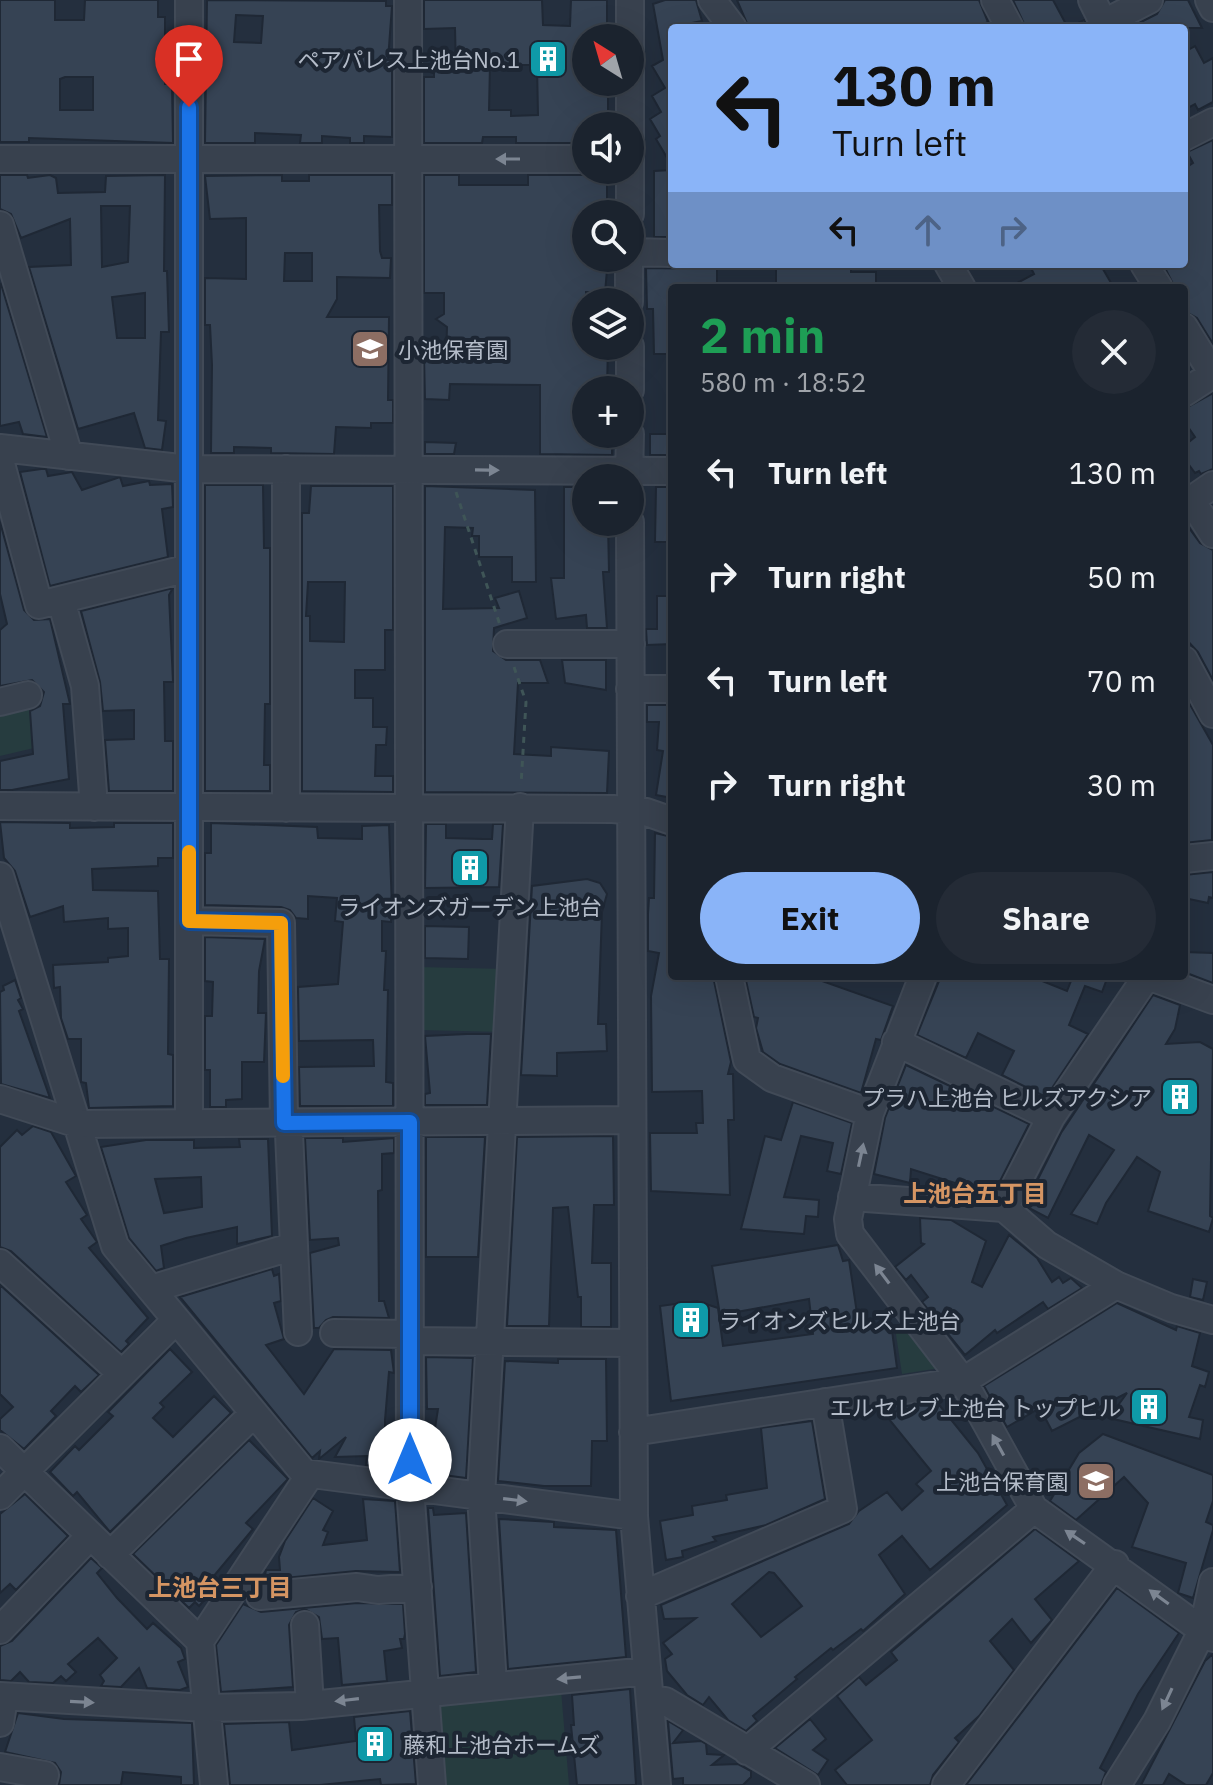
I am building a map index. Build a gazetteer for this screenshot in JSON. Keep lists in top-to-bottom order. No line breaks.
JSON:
{"districts":["上池台五丁目","上池台三丁目"],"places":{"building":["ペアパレス上池台No.1","ライオンズガーデン上池台","プラハ上池台 ヒルズアクシア","ライオンズヒルズ上池台","エルセレブ上池台 トップヒル","藤和上池台ホームズ"],"school or university":["小池保育園","上池台保育園"]},"north":"top left","page":{"map_buttons":["+","−"],"turn":["130 m","Turn left"],"heading":["2 min","580 m · 18:52"],"list":[{"name":"Turn left","value":"130 m"},{"name":"Turn right","value":"50 m"},{"name":"Turn left","value":"70 m"},{"name":"Turn right","value":"30 m"}],"buttons":["Exit","Share"]}}
